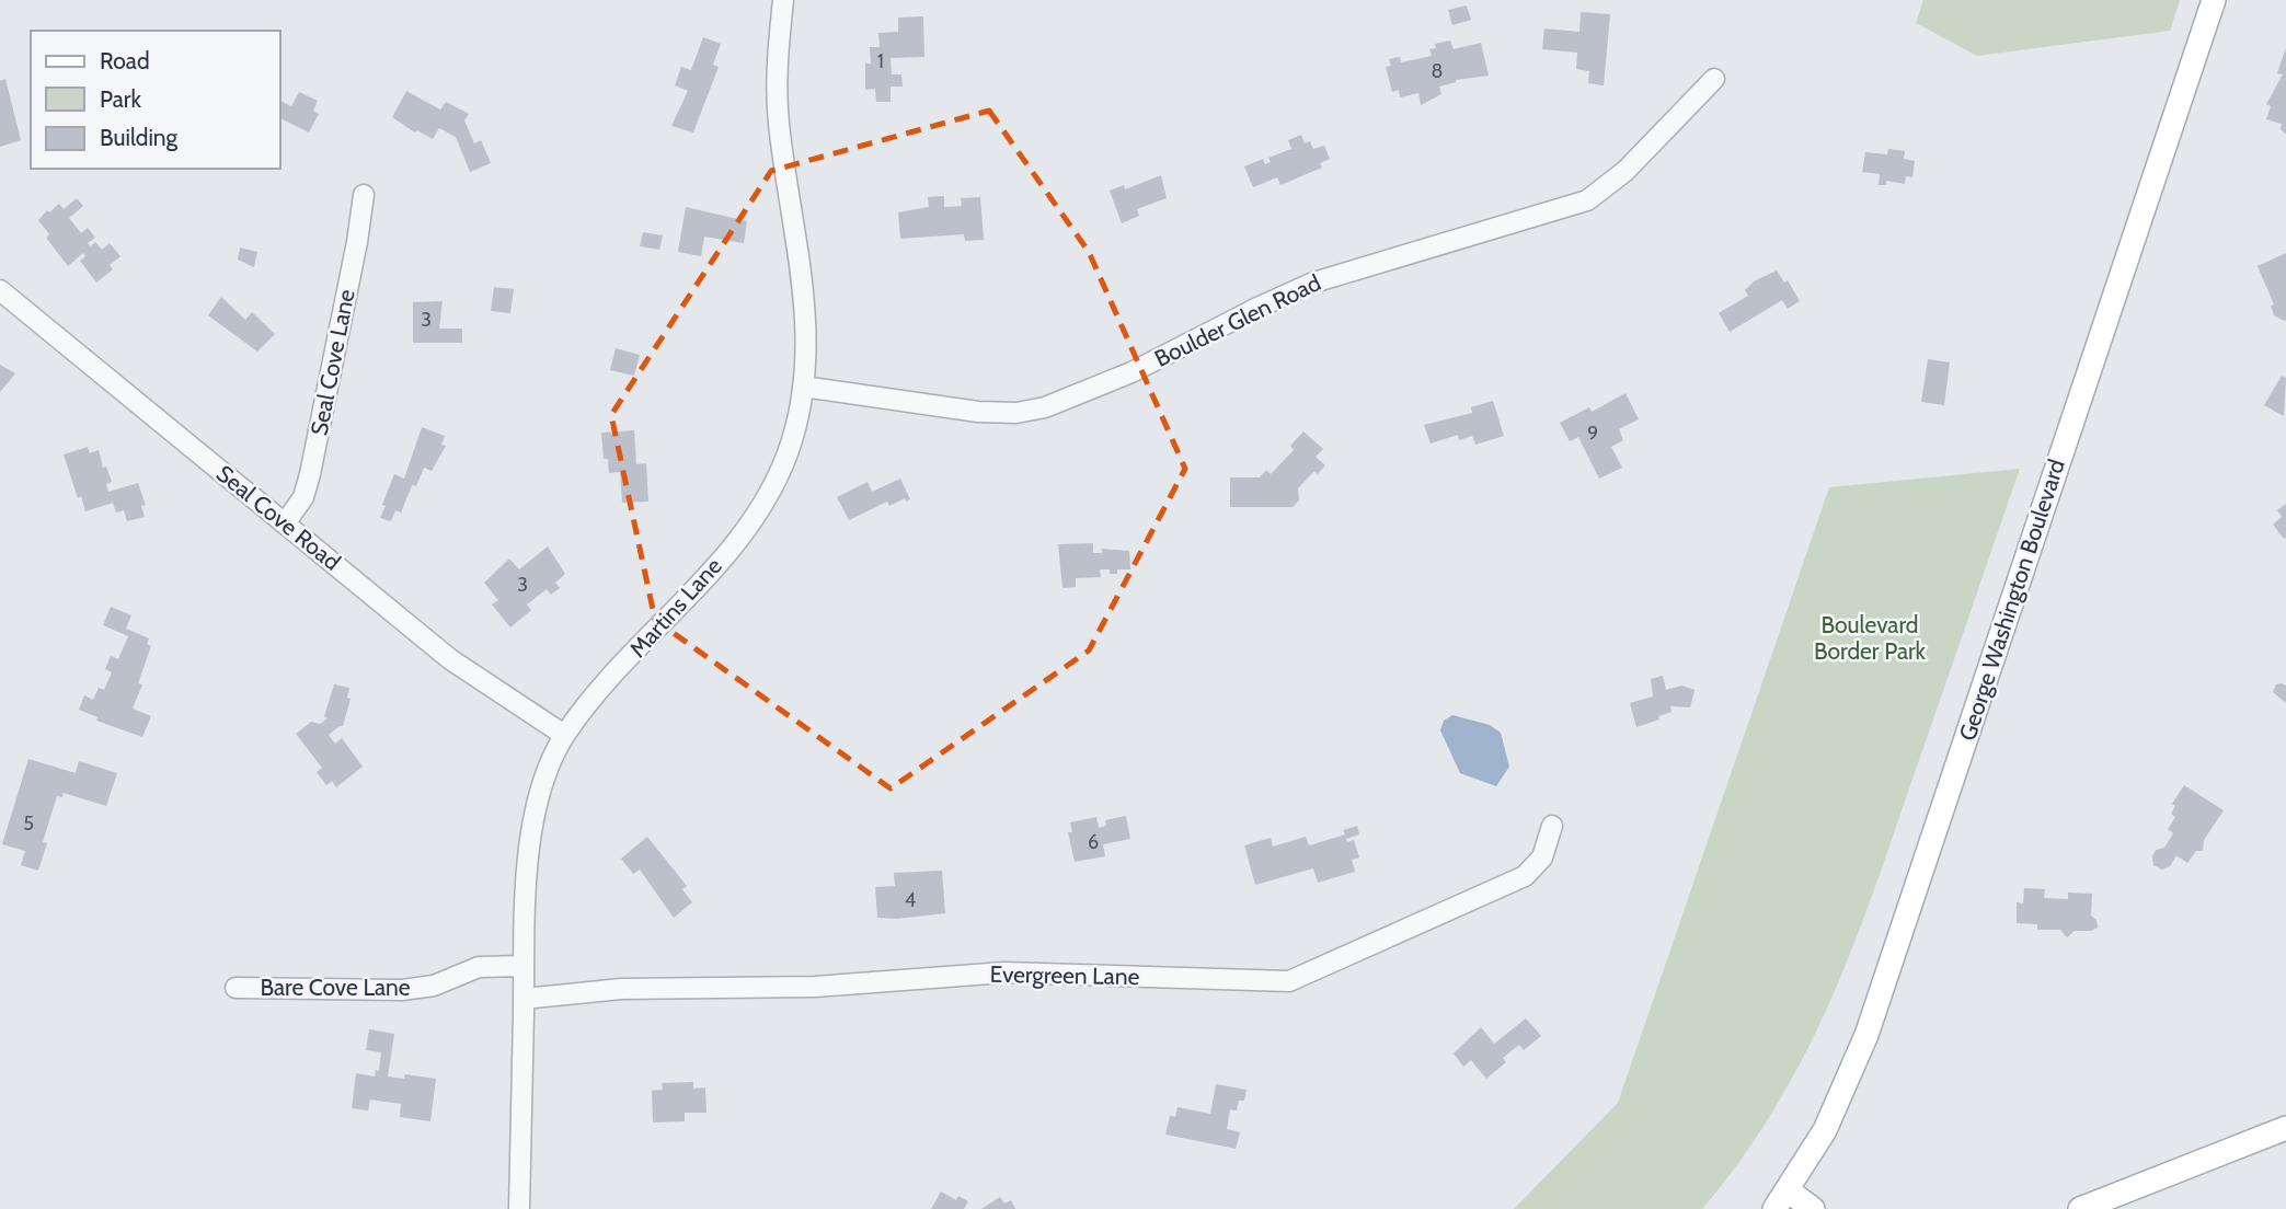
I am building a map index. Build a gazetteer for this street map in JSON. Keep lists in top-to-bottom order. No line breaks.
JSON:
{"streets":{"main road":["George Washington Boulevard"],"street":["Boulder Glen Road","Seal Cove Lane","Seal Cove Road","Martins Lane","Evergreen Lane","Bare Cove Lane"]},"crossings":[["Boulder Glen Road","Martins Lane"],["Seal Cove Lane","Seal Cove Road"],["Seal Cove Road","Martins Lane"],["Martins Lane","Evergreen Lane"],["Martins Lane","Bare Cove Lane"]],"parks":["Boulevard Border Park"],"house_numbers":["1","8","3","9","3","5","6","4"],"legend":["Road","Park","Building"]}
